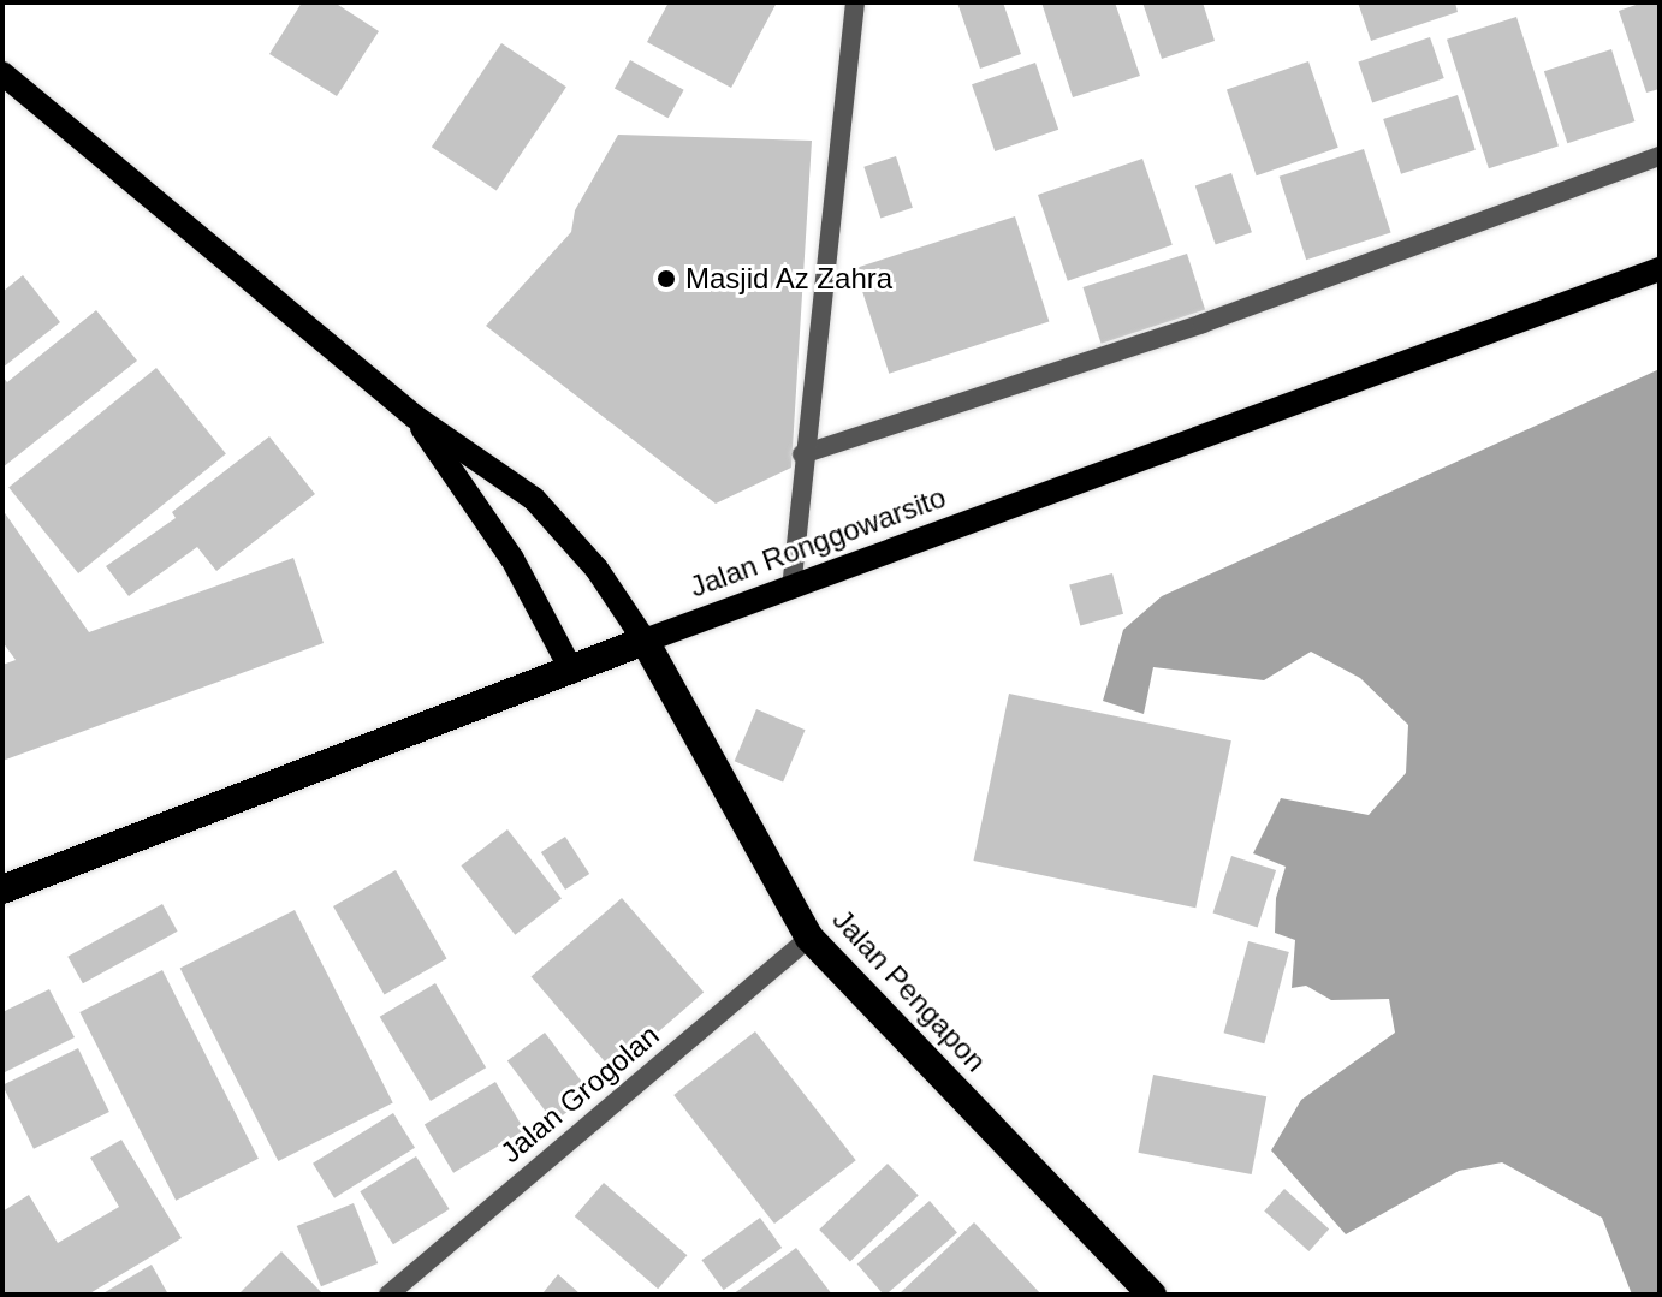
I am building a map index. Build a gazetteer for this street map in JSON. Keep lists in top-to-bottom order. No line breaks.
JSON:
{"streets":{"highway":["Jalan Ronggowarsito","Jalan Pengapon"],"street":["Jalan Grogolan"]},"crossings":[["Jalan Ronggowarsito","Jalan Pengapon"],["Jalan Pengapon","Jalan Grogolan"]],"places":["Masjid Az Zahra"]}
